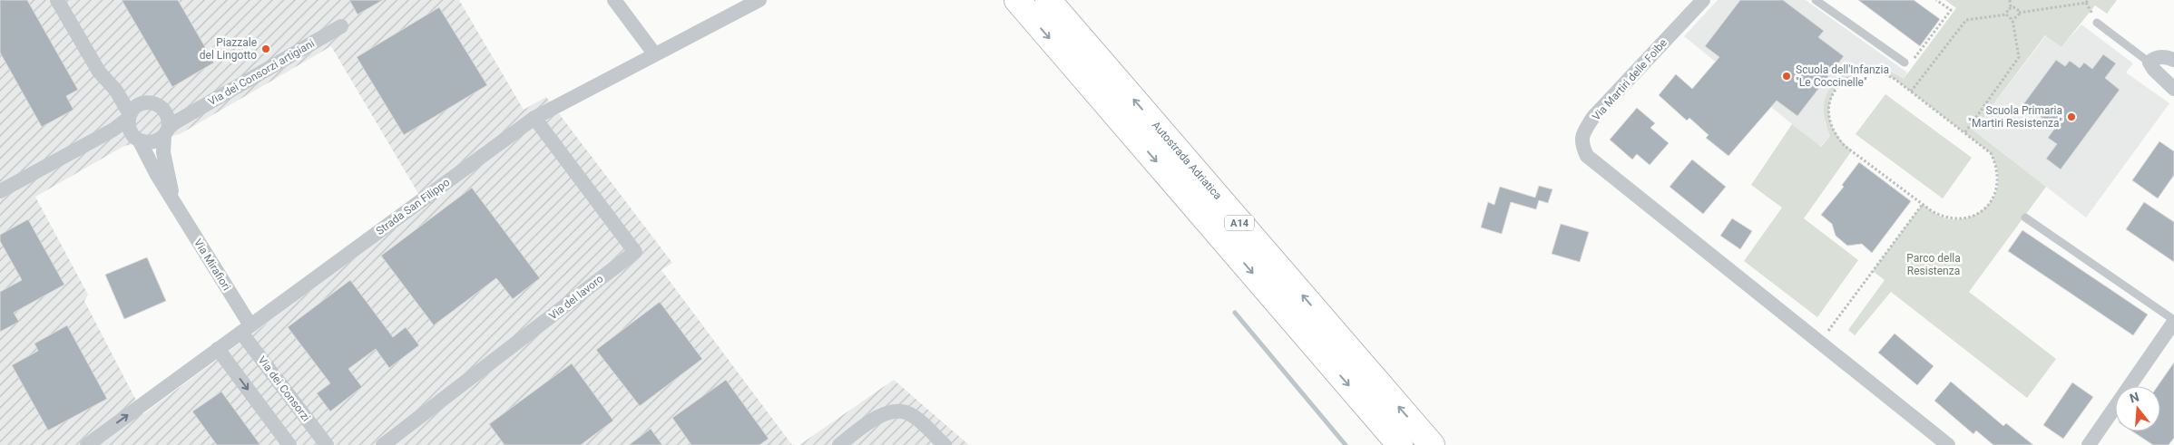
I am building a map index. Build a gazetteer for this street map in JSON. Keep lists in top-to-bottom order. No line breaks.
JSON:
{"streets":{"highway":["Autostrada Adriatica","A14"],"street":["Via dei Consorzi artigiani","Via Martiri delle Foibe","Strada San Filippo","Via Mirafiori","Via del lavoro","Via dei Consorzi"]},"crossings":[["Via dei Consorzi artigiani","Via Mirafiori"],["Strada San Filippo","Via Mirafiori"],["Strada San Filippo","Via del lavoro"],["Strada San Filippo","Via dei Consorzi"],["Via Mirafiori","Via dei Consorzi"]],"parks":["Parco della Resistenza"],"places":["Piazzale del Lingotto","Scuola dell'Infanzia \"Le Coccinelle\"","Scuola Primaria \"Martiri Resistenza\""],"north":"top"}
